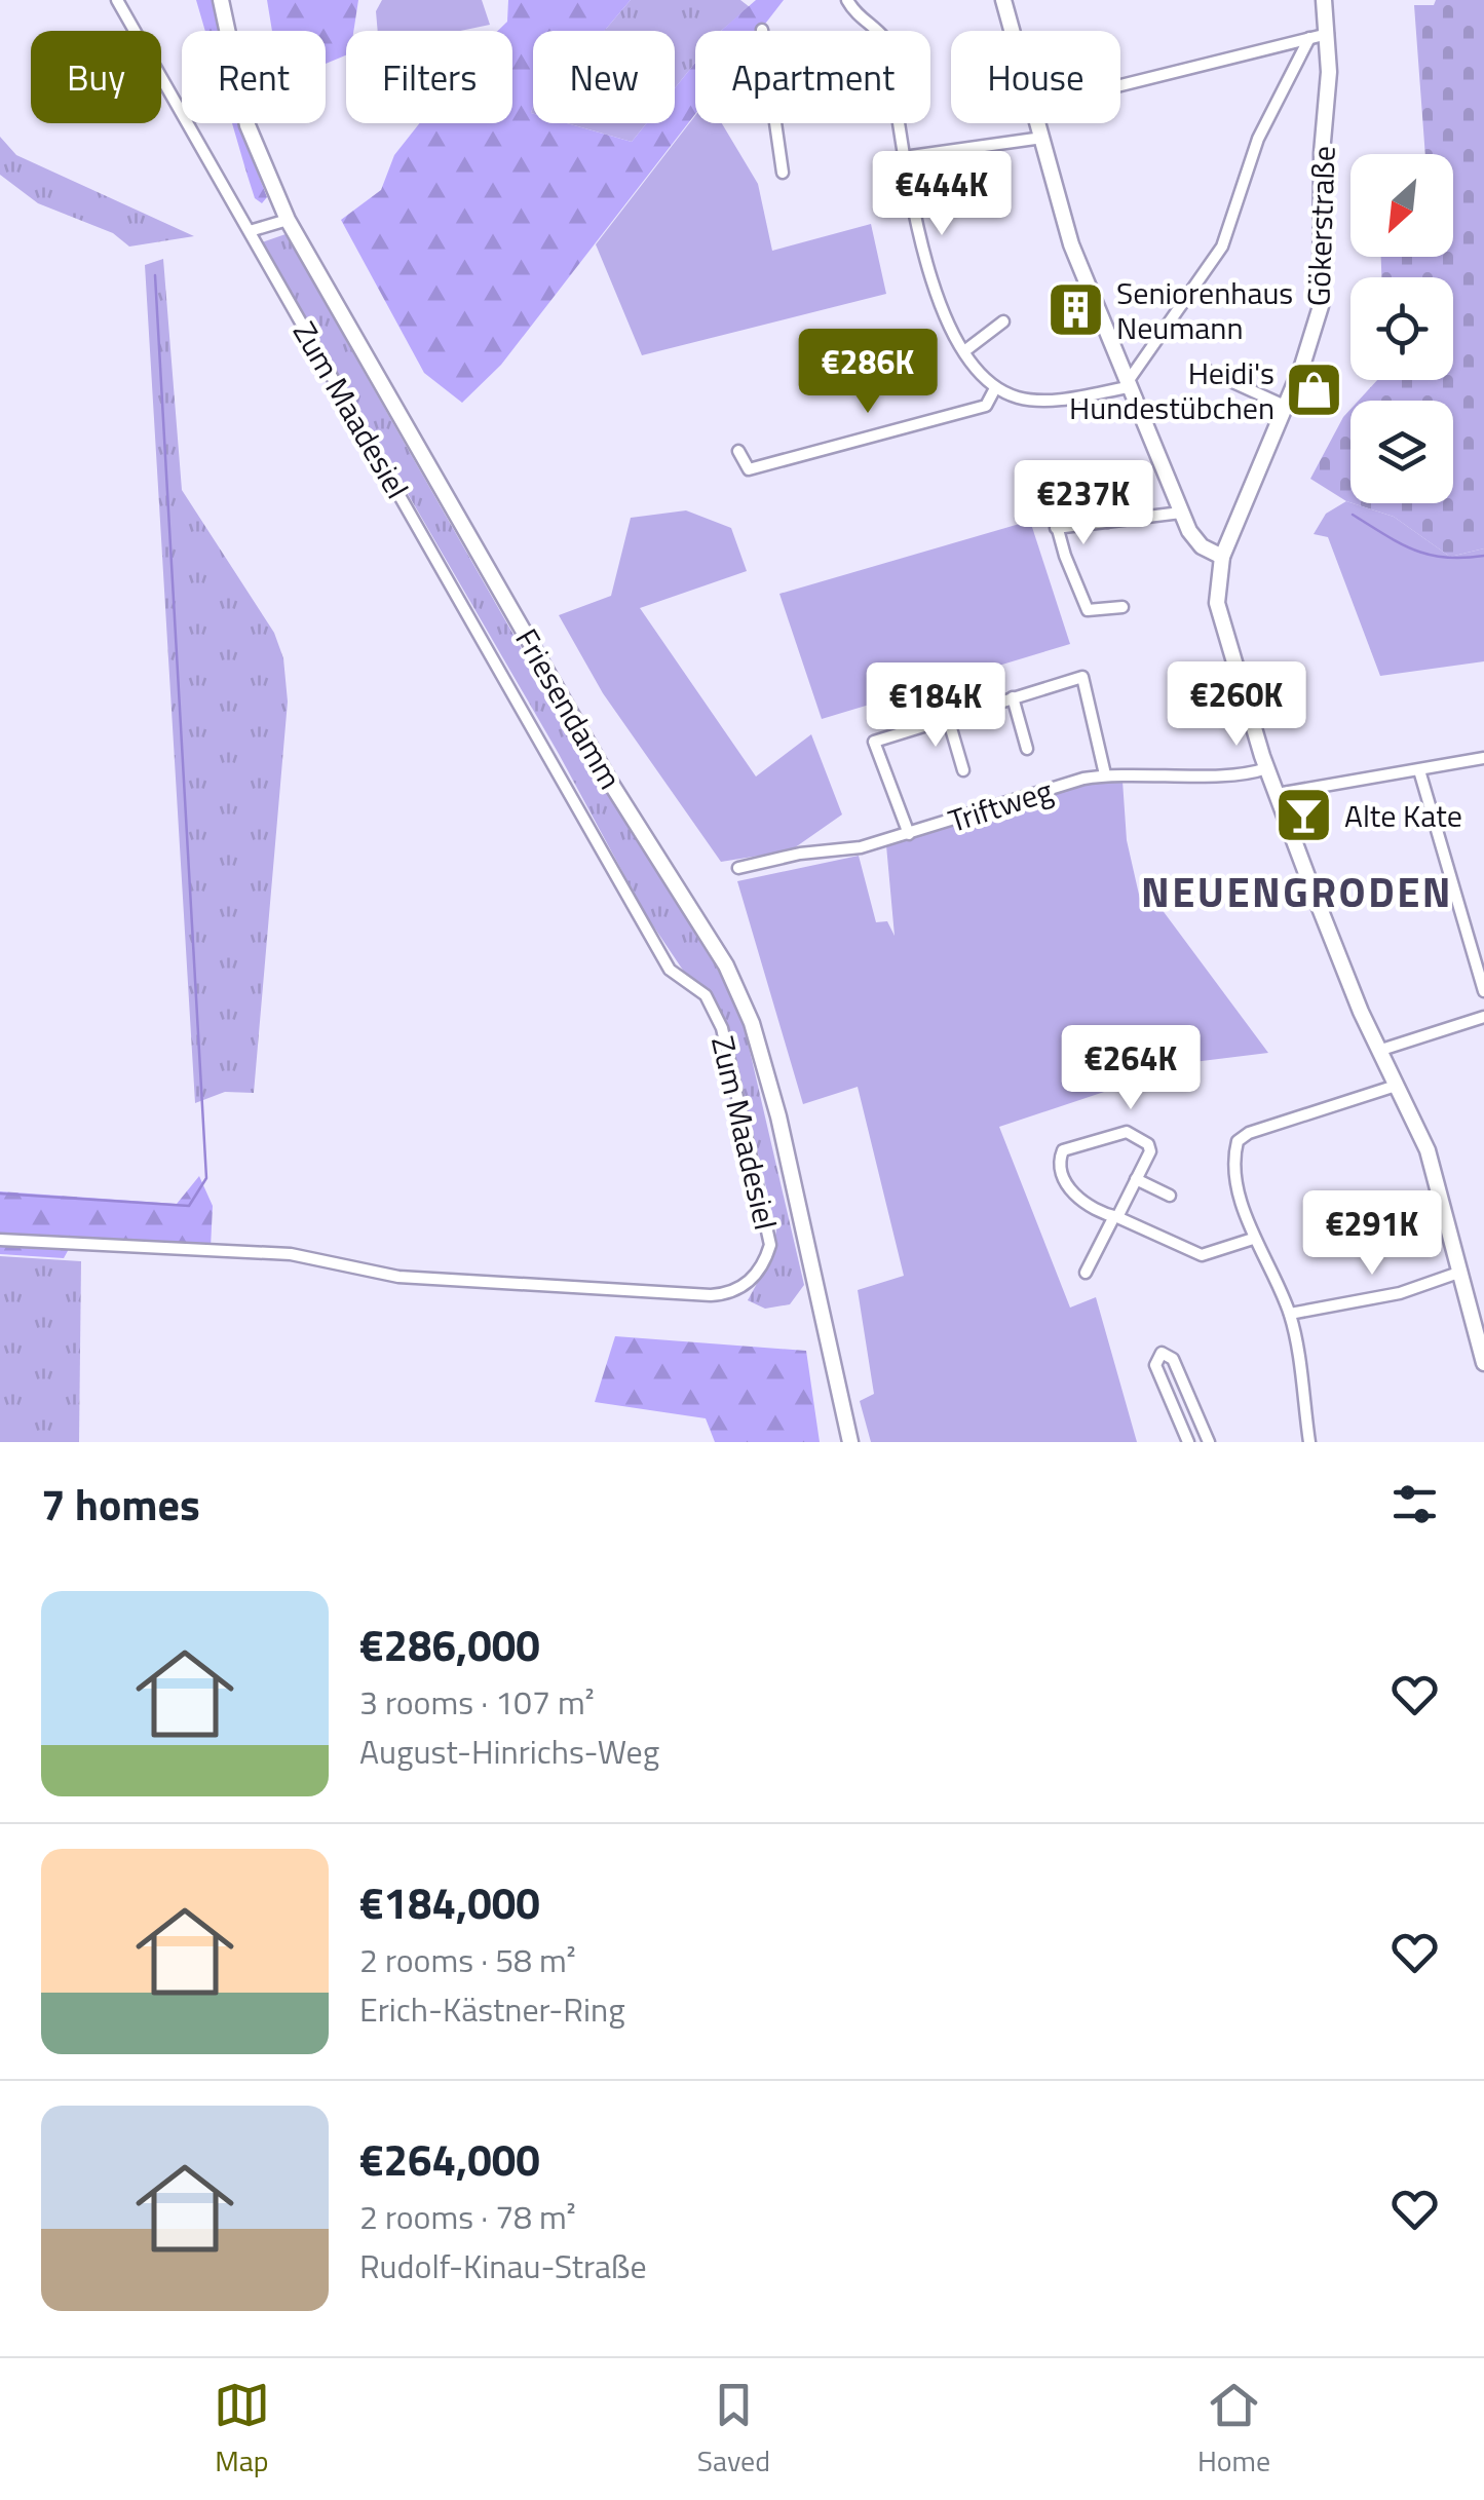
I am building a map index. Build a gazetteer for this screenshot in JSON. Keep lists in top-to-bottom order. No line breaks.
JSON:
{"streets":{"main road":["Gökerstraße","Friesendamm"],"street":["Zum Maadesiel","Triftweg"]},"crossings":[["Gökerstraße","Triftweg"]],"districts":["NEUENGRODEN"],"places":{"building":["Seniorenhaus Neumann"],"shop":["Heidi's Hundestübchen"],"bar":["Alte Kate"]},"north":"bottom left","page":{"chip":["Buy","Rent","Filters","New","Apartment","House"],"price":["€444K","€286K","€237K","€260K","€184K","€264K","€291K"],"heading":"7 homes","list":[{"name":"€286,000","note":"3 rooms · 107 m² · August-Hinrichs-Weg"},{"name":"€184,000","note":"2 rooms · 58 m² · Erich-Kästner-Ring"},{"name":"€264,000","note":"2 rooms · 78 m² · Rudolf-Kinau-Straße"}],"tabs":["Map","Saved","Home"]}}
